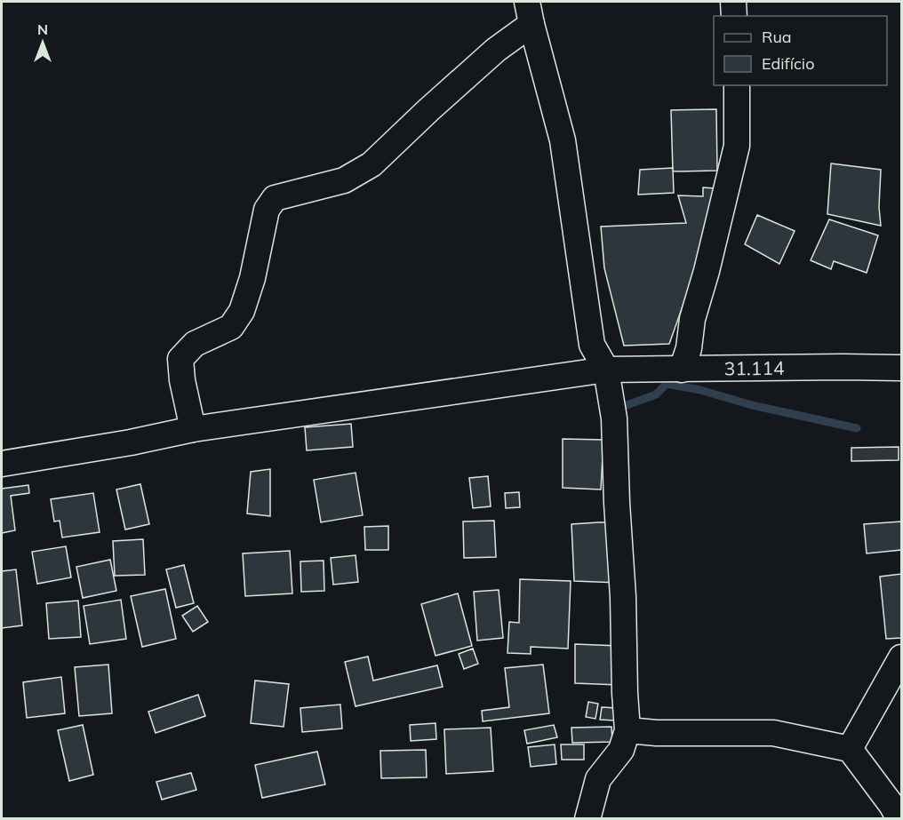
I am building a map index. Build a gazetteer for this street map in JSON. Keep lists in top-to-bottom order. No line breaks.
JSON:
{"streets":{"street":["31.114"]},"legend":["Rua","Edifício"],"north":"top"}
